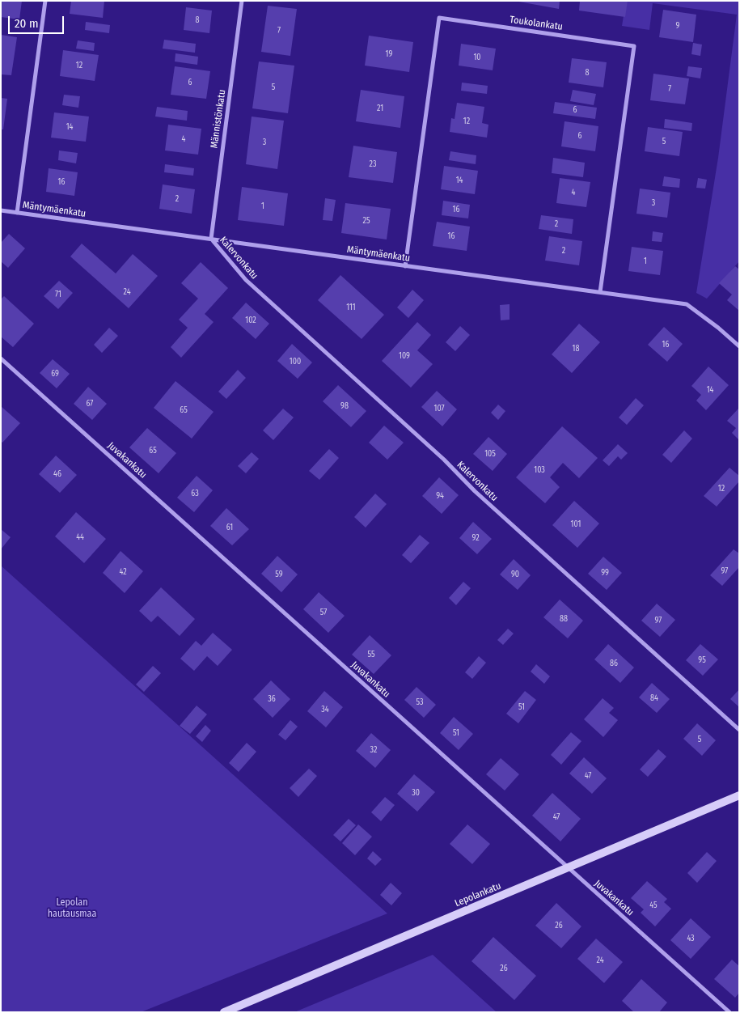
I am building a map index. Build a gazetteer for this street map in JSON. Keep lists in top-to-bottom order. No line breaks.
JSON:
{"streets":{"main road":["Lepolankatu"],"street":["Toukolankatu","Männistönkatu","Mäntymäenkatu","Kalervonkatu","Juvakankatu"]},"crossings":[["Toukolankatu","Mäntymäenkatu"],["Männistönkatu","Mäntymäenkatu"],["Männistönkatu","Kalervonkatu"],["Mäntymäenkatu","Kalervonkatu"],["Juvakankatu","Lepolankatu"]],"parks":["Lepolan hautausmaa"],"house_numbers":["8","9","7","19","10","12","8","6","5","7","21","6","12","14","6","4","5","3","23","14","16","4","2","3","1","16","25","2","16","2","1","24","71","111","102","16","18","109","100","69","14","67","98","107","65","65","105","103","46","12","63","94","101","61","44","92","97","42","99","59","90","57","88","97","55","95","86","84","36","53","51","34","51","5","32","47","30","47","45","26","43","24","26"],"scale_bar":"20 m"}
